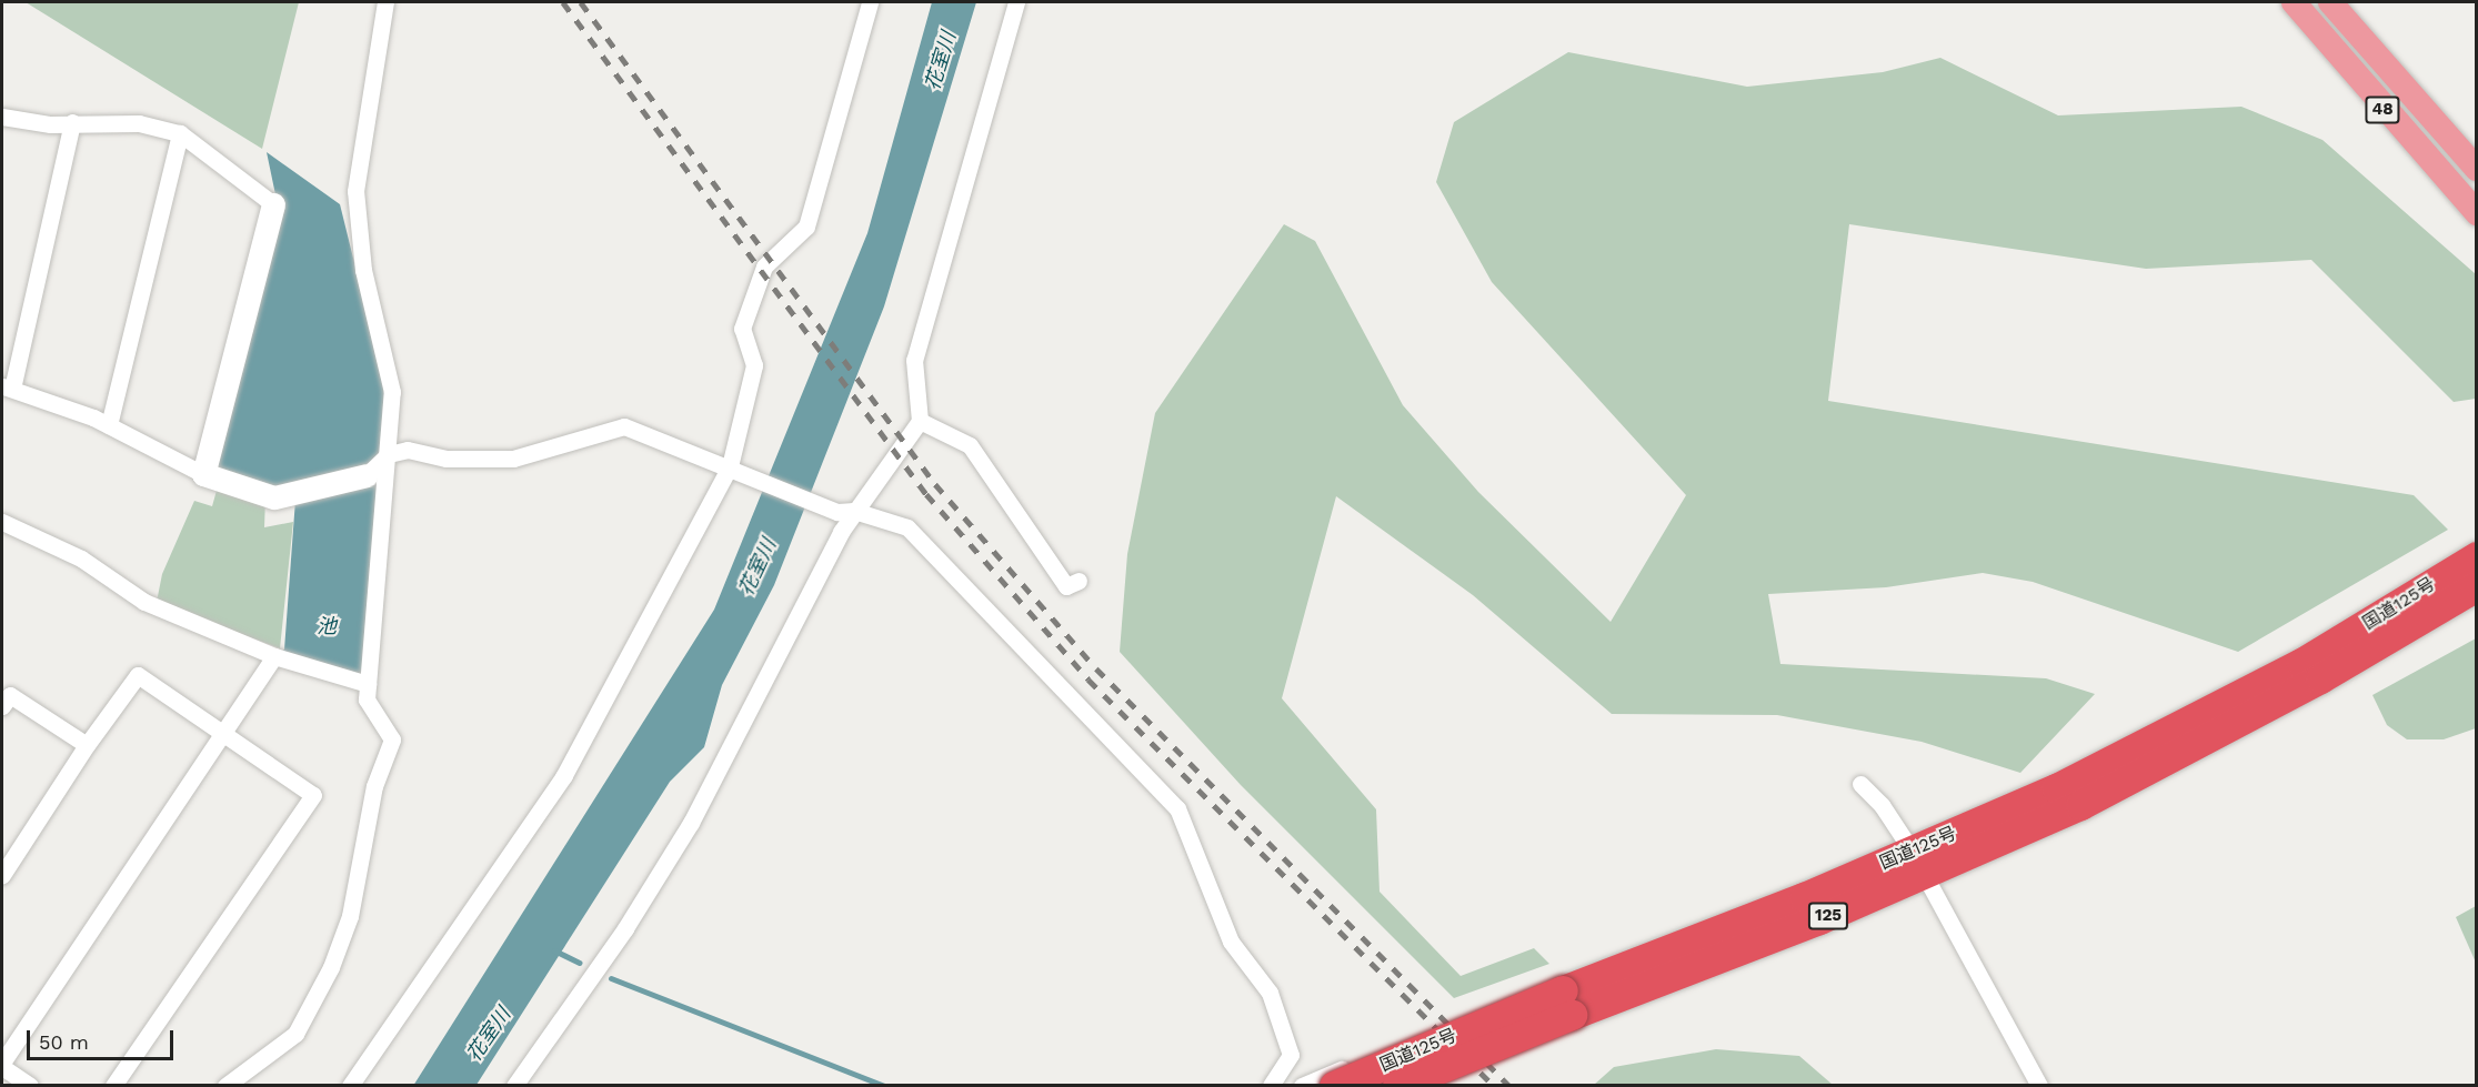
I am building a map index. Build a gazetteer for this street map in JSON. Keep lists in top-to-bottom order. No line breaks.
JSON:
{"streets":{"highway":["国道125号","125"],"main road":["48"]},"water":["花室川","池"],"scale_bar":"50 m"}
